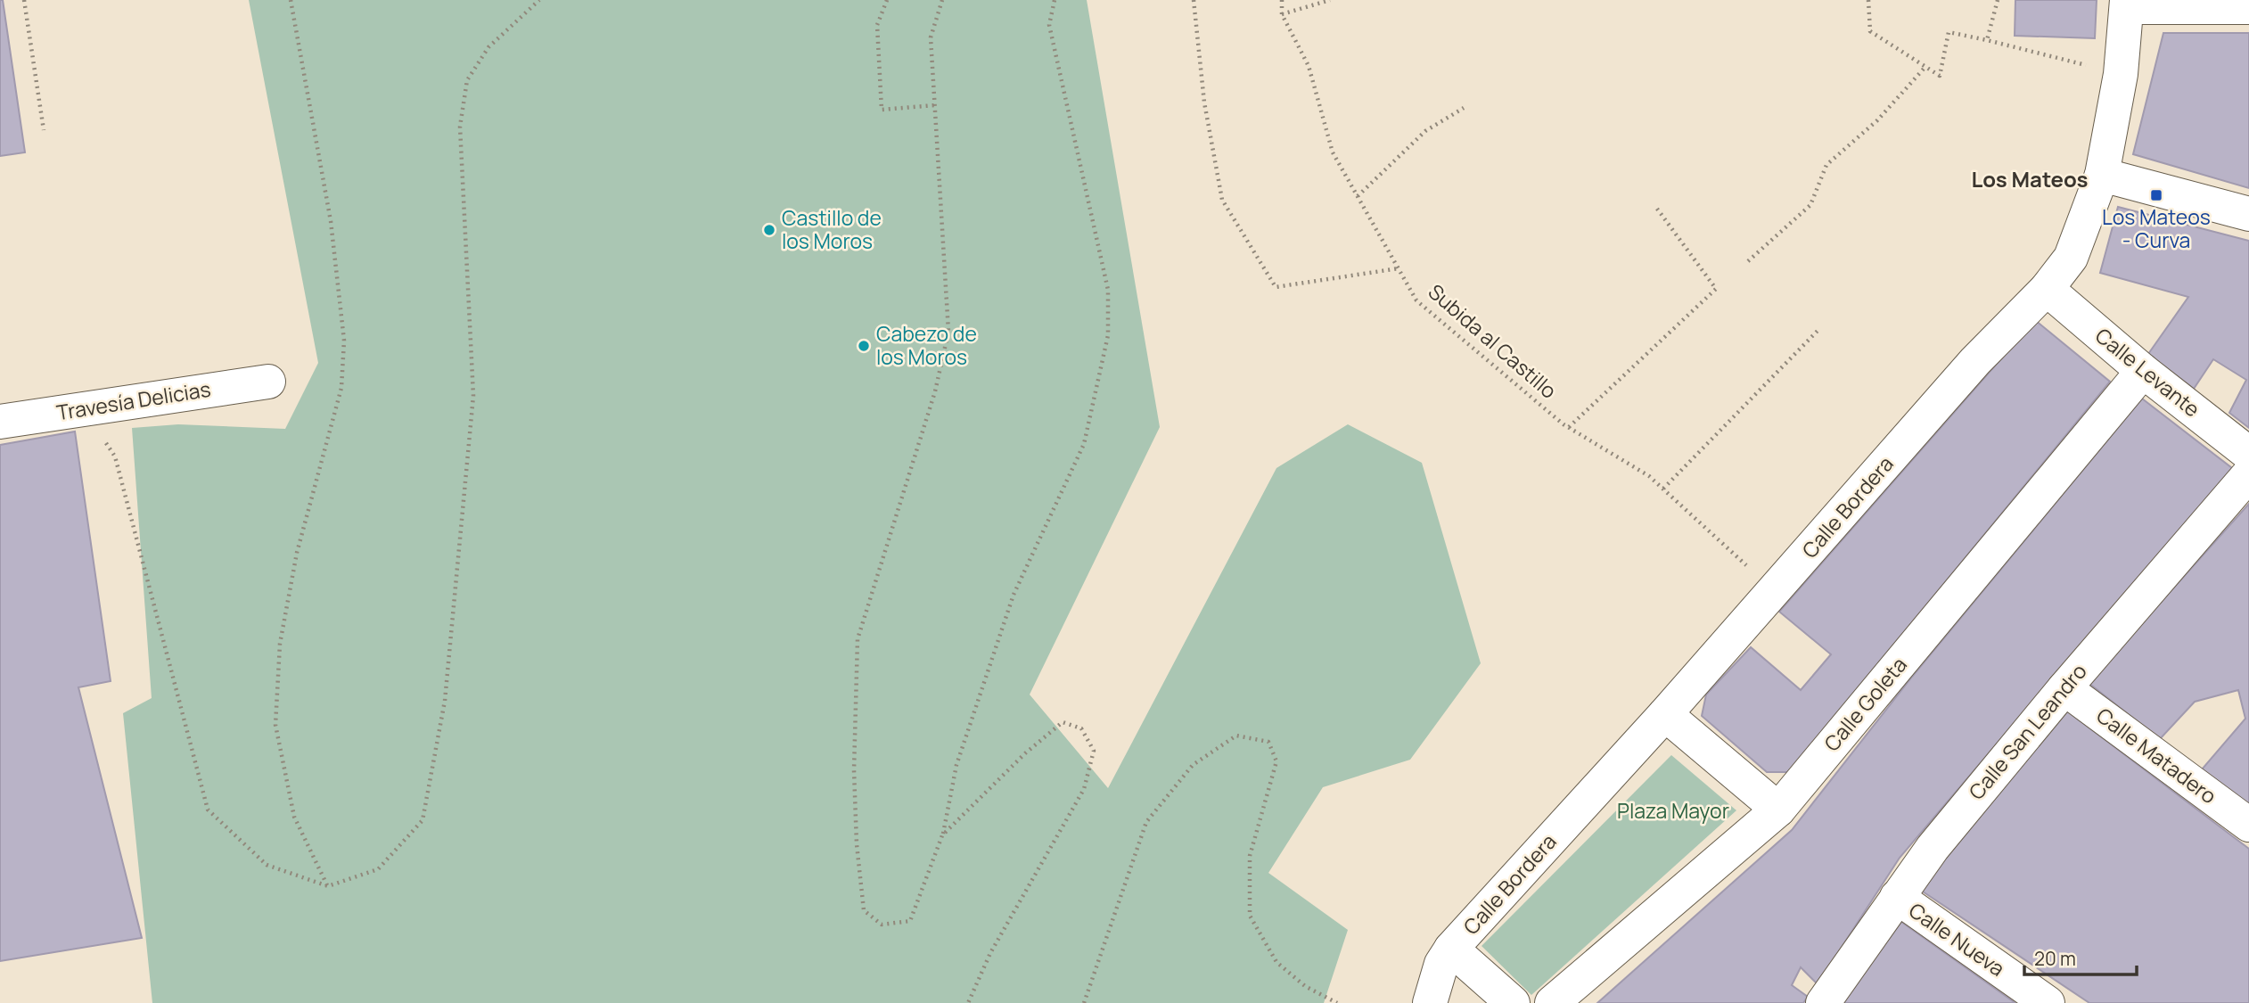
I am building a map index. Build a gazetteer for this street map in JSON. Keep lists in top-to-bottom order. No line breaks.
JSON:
{"streets":{"street":["Calle Levante","Travesía Delicias","Calle Bordera","Calle Goleta","Calle San Leandro","Calle Matadero","Calle Nueva"],"path":["Subida al Castillo"]},"crossings":[["Subida al Castillo","Calle Bordera"],["Calle Levante","Calle Bordera"],["Calle Levante","Calle Goleta"],["Calle San Leandro","Calle Matadero"],["Calle San Leandro","Calle Nueva"]],"districts":["Los Mateos"],"parks":["Plaza Mayor"],"places":{"transit":["Los Mateos - Curva"],"other":["Castillo de los Moros","Cabezo de los Moros"]},"scale_bar":"20 m"}
